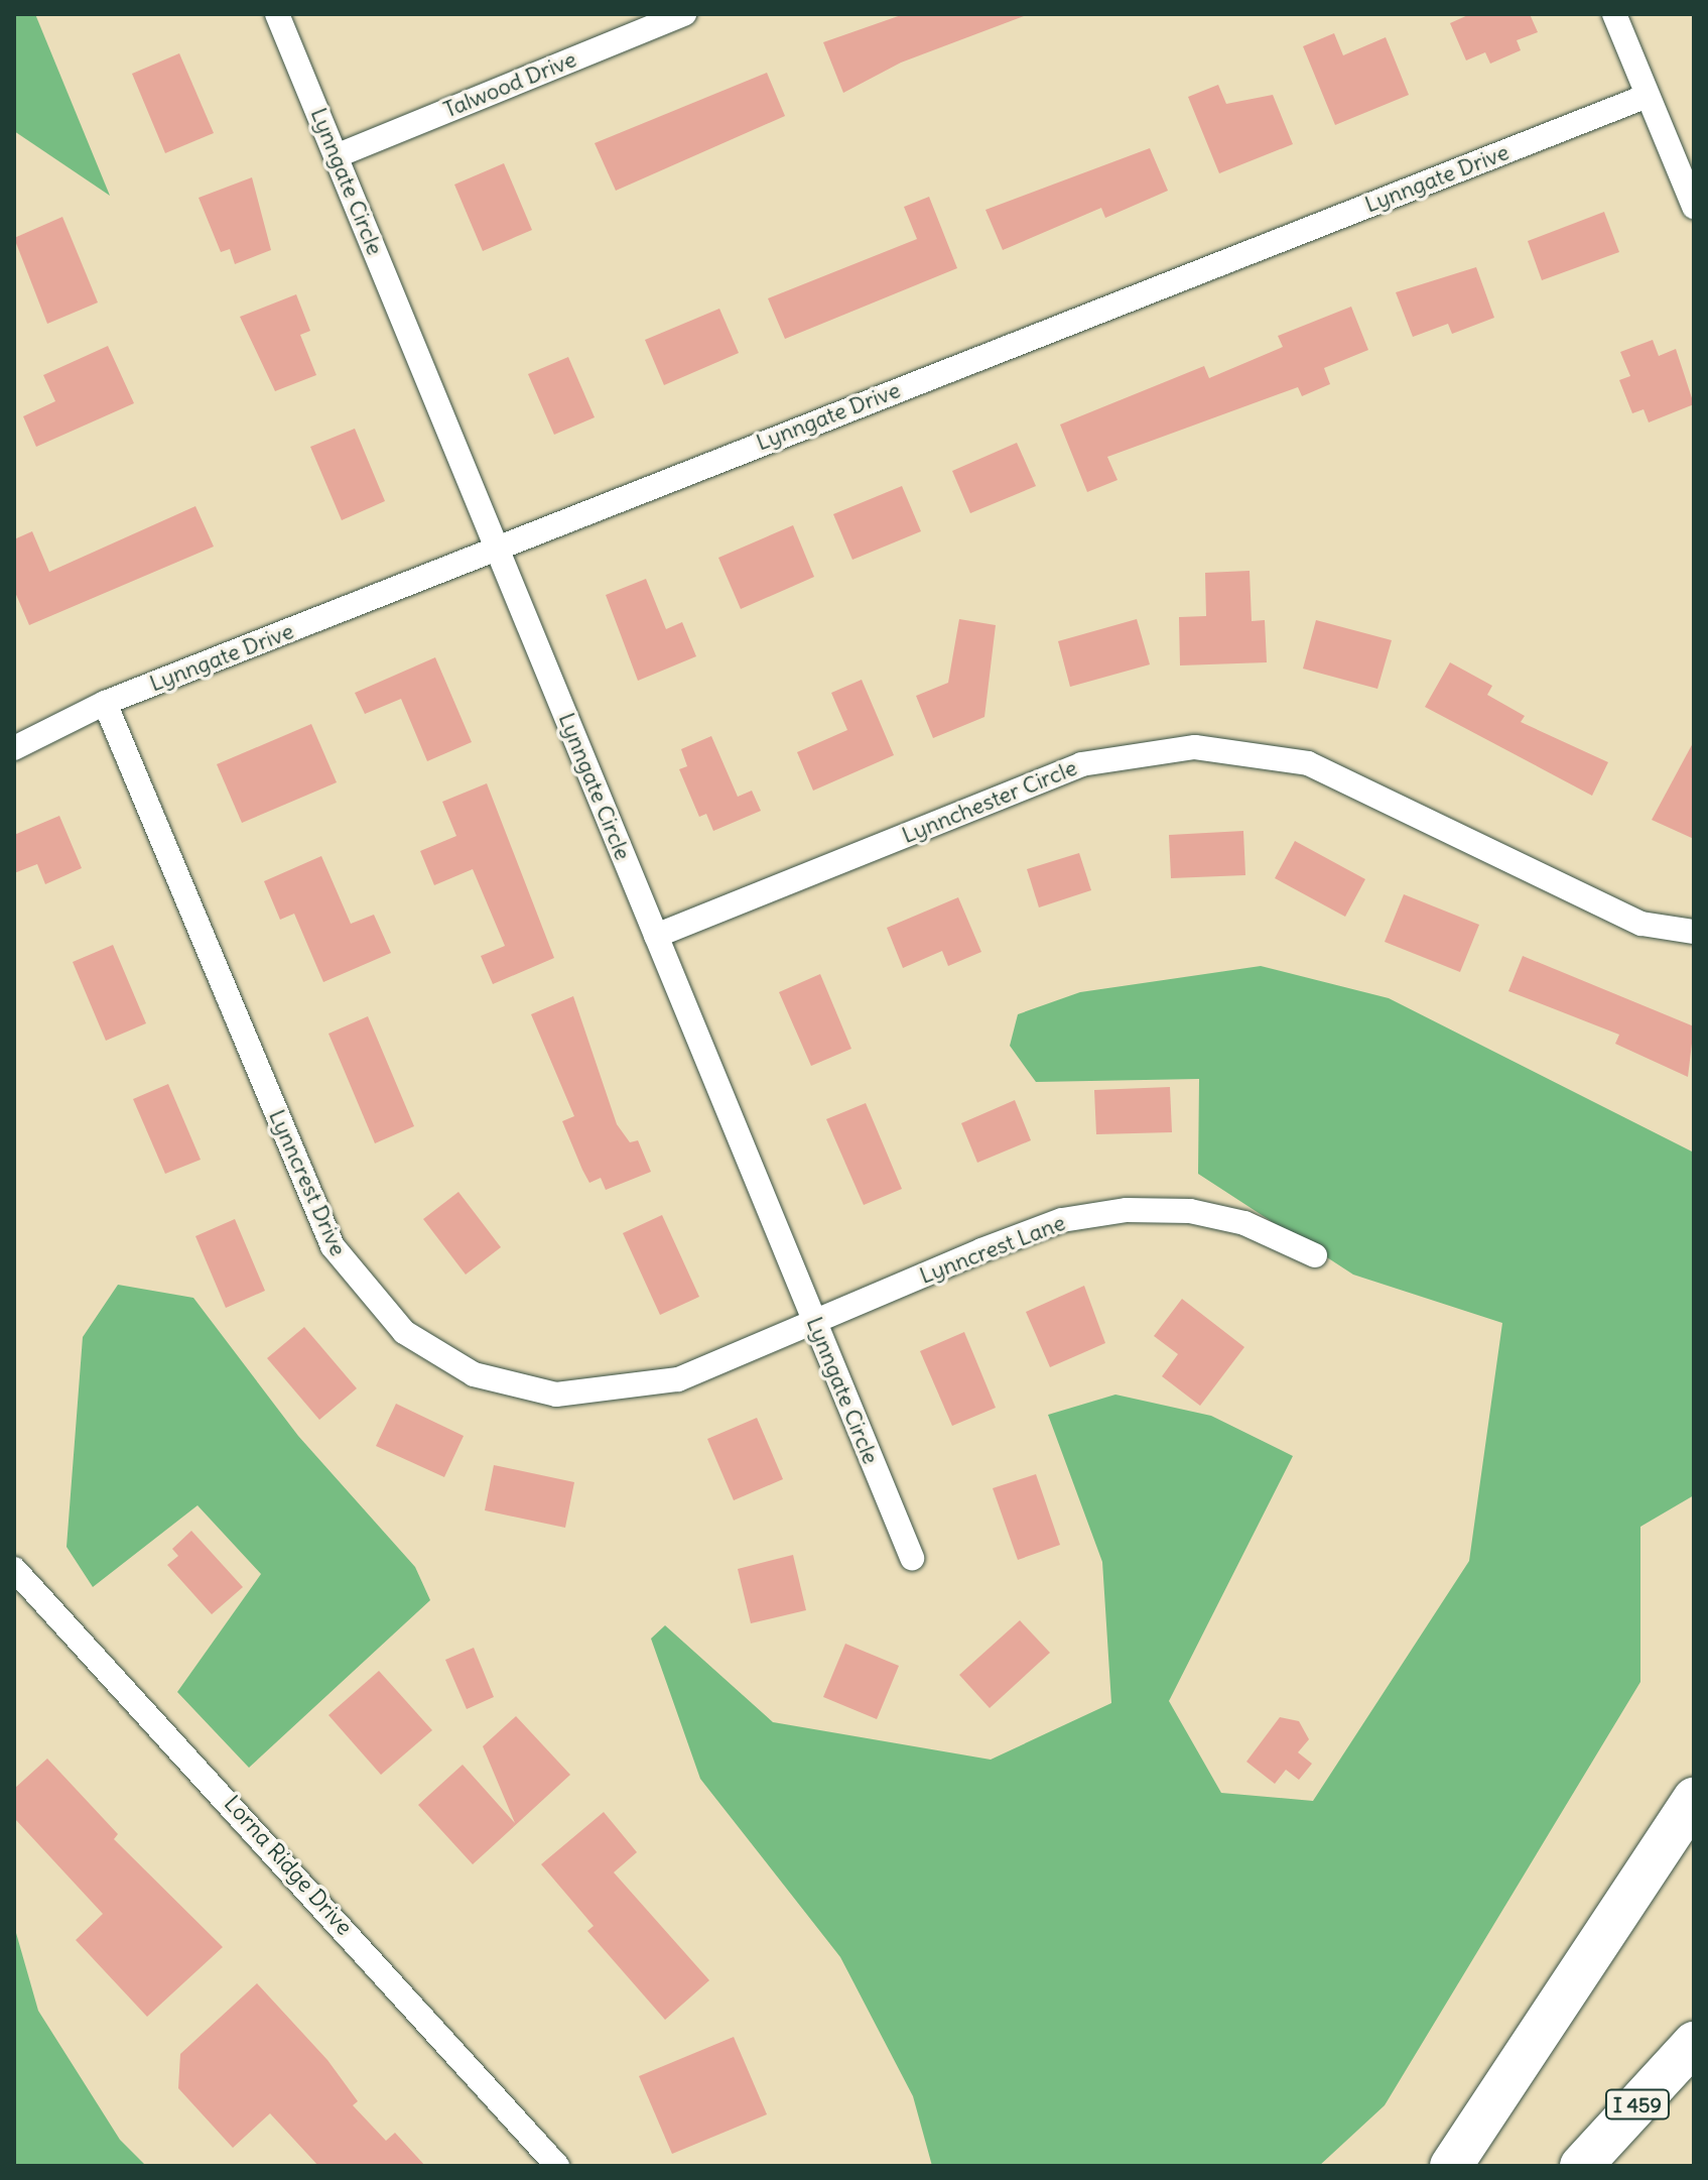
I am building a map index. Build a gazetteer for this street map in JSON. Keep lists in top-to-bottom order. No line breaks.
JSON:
{"streets":{"highway":["I 459"],"street":["Talwood Drive","Lynngate Drive","Lynngate Circle","Lynnchester Circle","Lynncrest Drive","Lynncrest Lane","Lorna Ridge Drive"]},"crossings":[["Talwood Drive","Lynngate Circle"],["Lynngate Drive","Lynngate Circle"],["Lynngate Drive","Lynncrest Drive"],["Lynngate Circle","Lynnchester Circle"],["Lynngate Circle","Lynncrest Drive"],["Lynngate Circle","Lynncrest Lane"],["Lynncrest Drive","Lynncrest Lane"]]}
